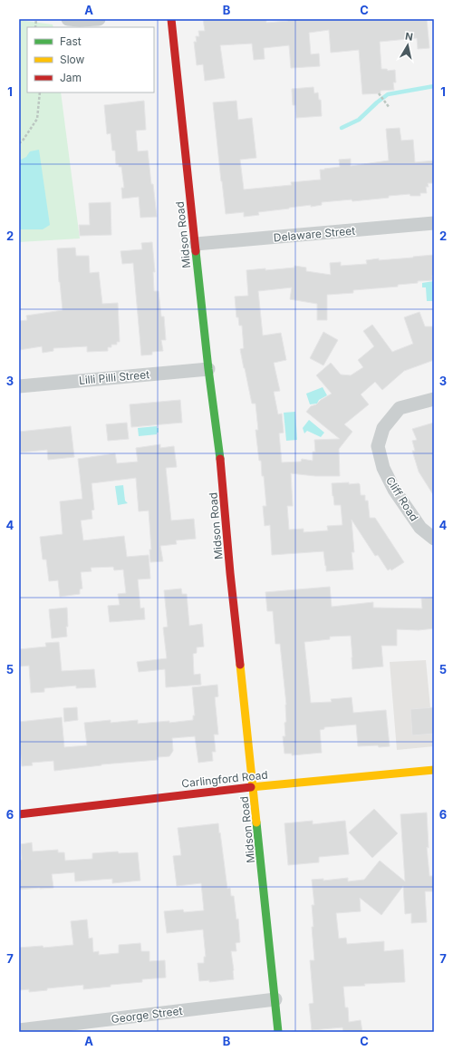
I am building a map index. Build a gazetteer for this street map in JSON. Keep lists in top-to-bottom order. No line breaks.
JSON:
{"streets":{"street":["Delaware Street","Midson Road","Lilli Pilli Street","Cliff Road","Carlingford Road","George Street"]},"crossings":[["Delaware Street","Midson Road"],["Midson Road","Lilli Pilli Street"],["Midson Road","Carlingford Road"],["Midson Road","George Street"]],"legend":["Fast","Slow","Jam"],"north":"top","grid":{"columns":["A","B","C"],"rows":["1","2","3","4","5","6","7"]}}
